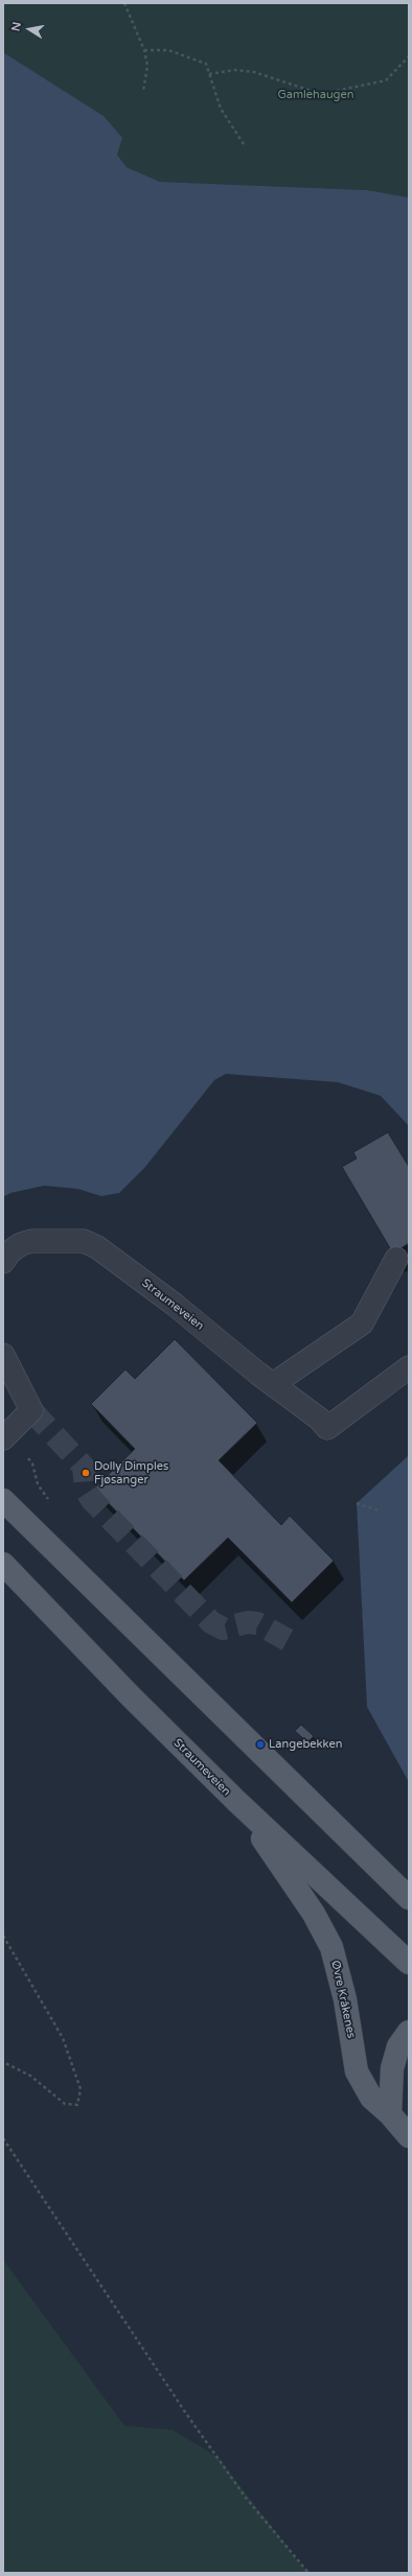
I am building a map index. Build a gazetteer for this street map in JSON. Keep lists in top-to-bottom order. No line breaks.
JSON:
{"streets":{"main road":["Straumeveien","Øvre Kråkenes"]},"crossings":[["Straumeveien","Øvre Kråkenes"]],"parks":["Gamlehaugen"],"places":["Dolly Dimples Fjøsanger","Langebekken"],"north":"left"}
